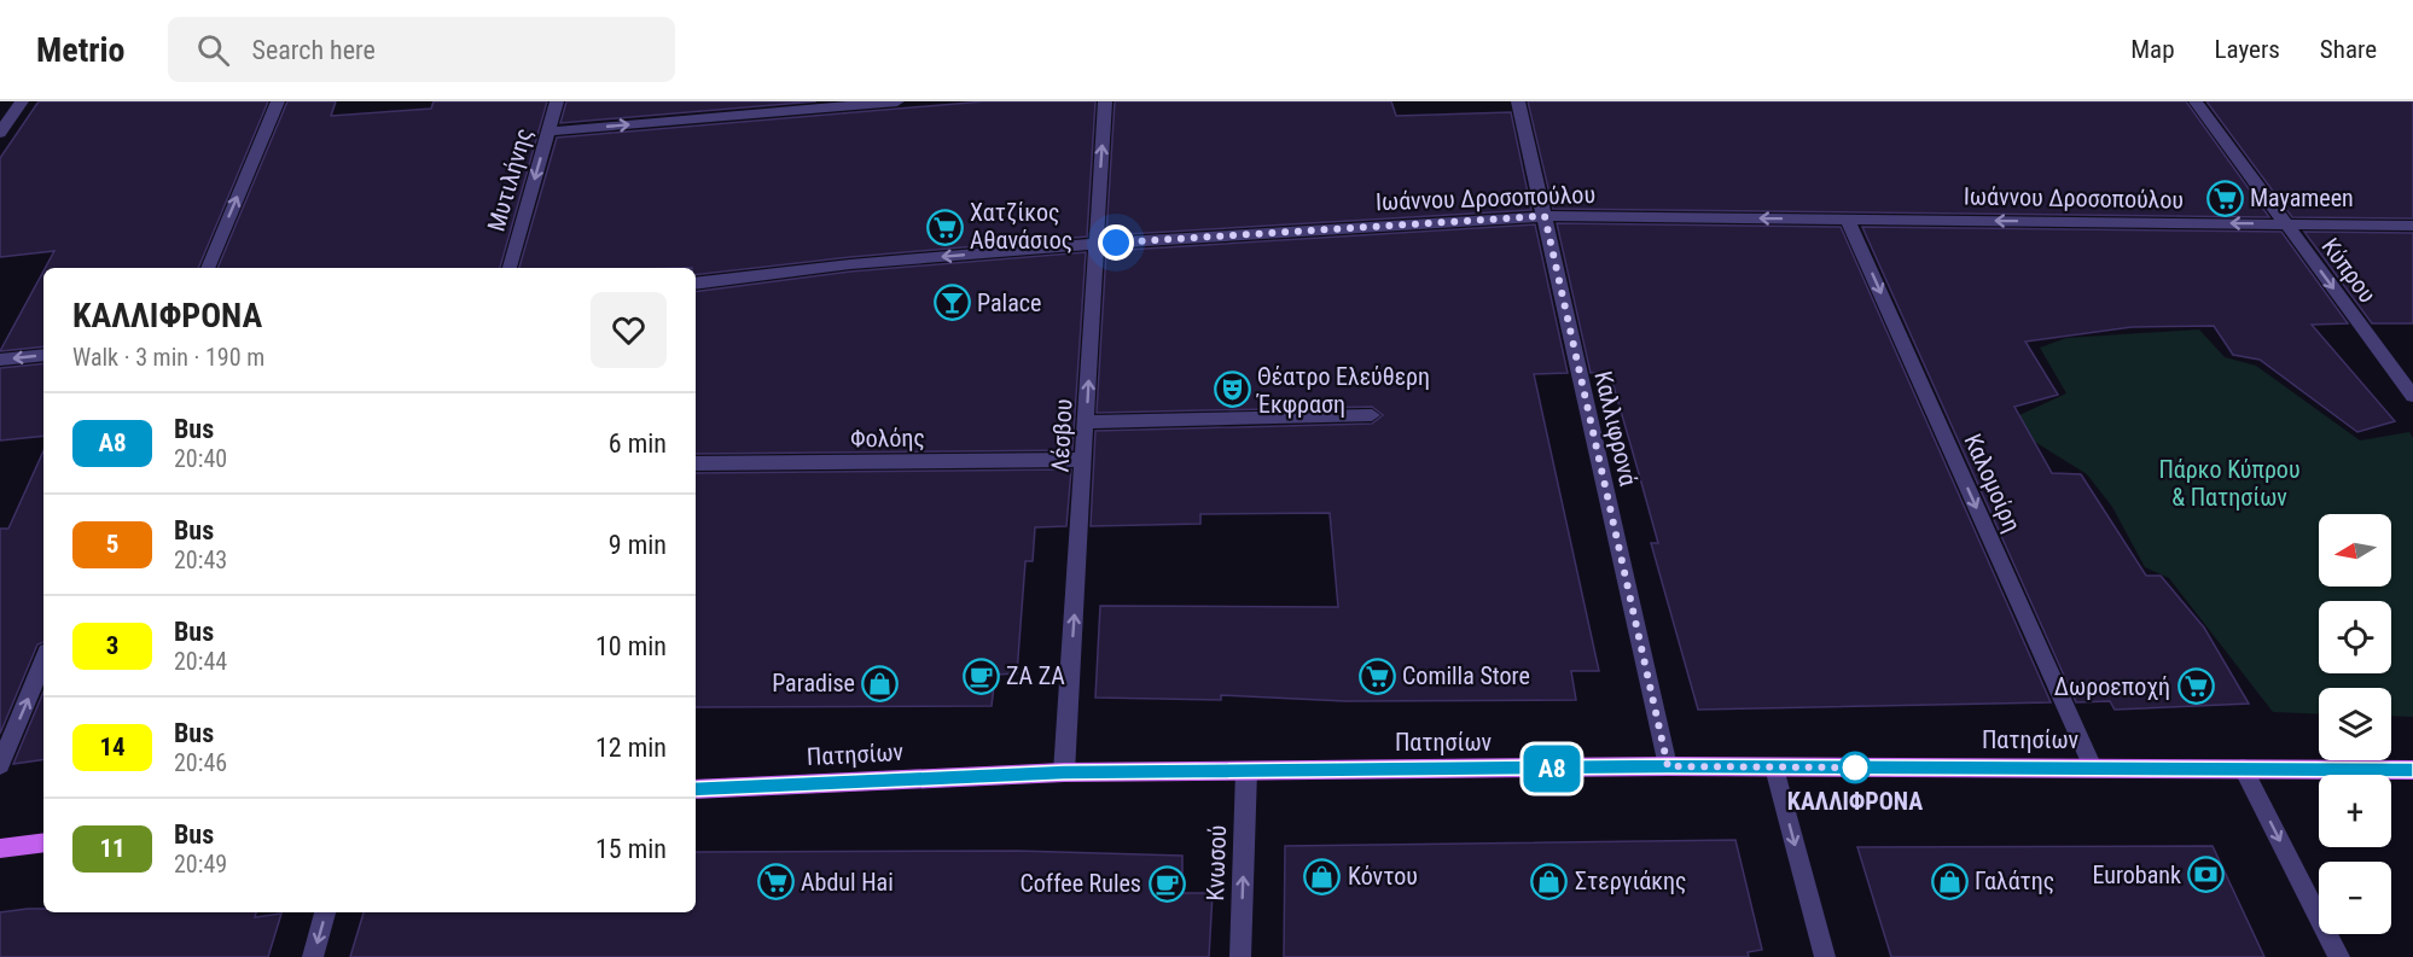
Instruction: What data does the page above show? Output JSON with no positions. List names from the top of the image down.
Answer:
{
  "streets": {
    "main road": ["Πατησίων"],
    "street": [
      "Μυτιλήνης",
      "Ιωάννου Δροσοπούλου",
      "Κύπρου",
      "Καλλιφρονά",
      "Λέσβου",
      "Φολόης",
      "Καλομοίρη",
      "Κνωσού"
    ]
  },
  "crossings": [
    ["Ιωάννου Δροσοπούλου", "Κύπρου"],
    ["Ιωάννου Δροσοπούλου", "Καλλιφρονά"],
    ["Ιωάννου Δροσοπούλου", "Λέσβου"],
    ["Ιωάννου Δροσοπούλου", "Καλομοίρη"],
    ["Καλλιφρονά", "Πατησίων"],
    ["Λέσβου", "Φολόης"],
    ["Λέσβου", "Πατησίων"],
    ["Καλομοίρη", "Πατησίων"],
    ["Πατησίων", "Κνωσού"]
  ],
  "one_way": [
    "Μυτιλήνης",
    "Ιωάννου Δροσοπούλου",
    "Κύπρου",
    "Λέσβου",
    "Καλομοίρη",
    "Κνωσού"
  ],
  "parks": ["Πάρκο Κύπρου & Πατησίων"],
  "places": {
    "supermarket": [
      "Mayameen",
      "Χατζίκος Αθανάσιος",
      "Comilla Store",
      "Δωροεποχή",
      "Abdul Hai"
    ],
    "bar": ["Palace"],
    "theatre": ["Θέατρο Ελεύθερη Έκφραση"],
    "cafe": ["ZA ZA", "Coffee Rules"],
    "shop": [
      "Paradise",
      "Κόντου",
      "Στεργιάκης",
      "Γαλάτης"
    ],
    "other": ["ΚΑΛΛΙΦΡΟΝΑ"],
    "bank": ["Eurobank"]
  },
  "lines": ["bus line A8"],
  "north": "left",
  "page": {
    "header": "Metrio",
    "search": "Search here",
    "nav": ["Map", "Layers", "Share"],
    "on_map": "A8",
    "heading": ["ΚΑΛΛΙΦΡΟΝΑ", "Walk · 3 min · 190 m"],
    "list": [
      {
        "mark": "A8",
        "name": "Bus",
        "note": "20:40",
        "value": "6 min"
      },
      {
        "mark": "5",
        "name": "Bus",
        "note": "20:43",
        "value": "9 min"
      },
      {
        "mark": "3",
        "name": "Bus",
        "note": "20:44",
        "value": "10 min"
      },
      {
        "mark": "14",
        "name": "Bus",
        "note": "20:46",
        "value": "12 min"
      },
      {
        "mark": "11",
        "name": "Bus",
        "note": "20:49",
        "value": "15 min"
      }
    ],
    "map_buttons": ["+", "−"]
  }
}
